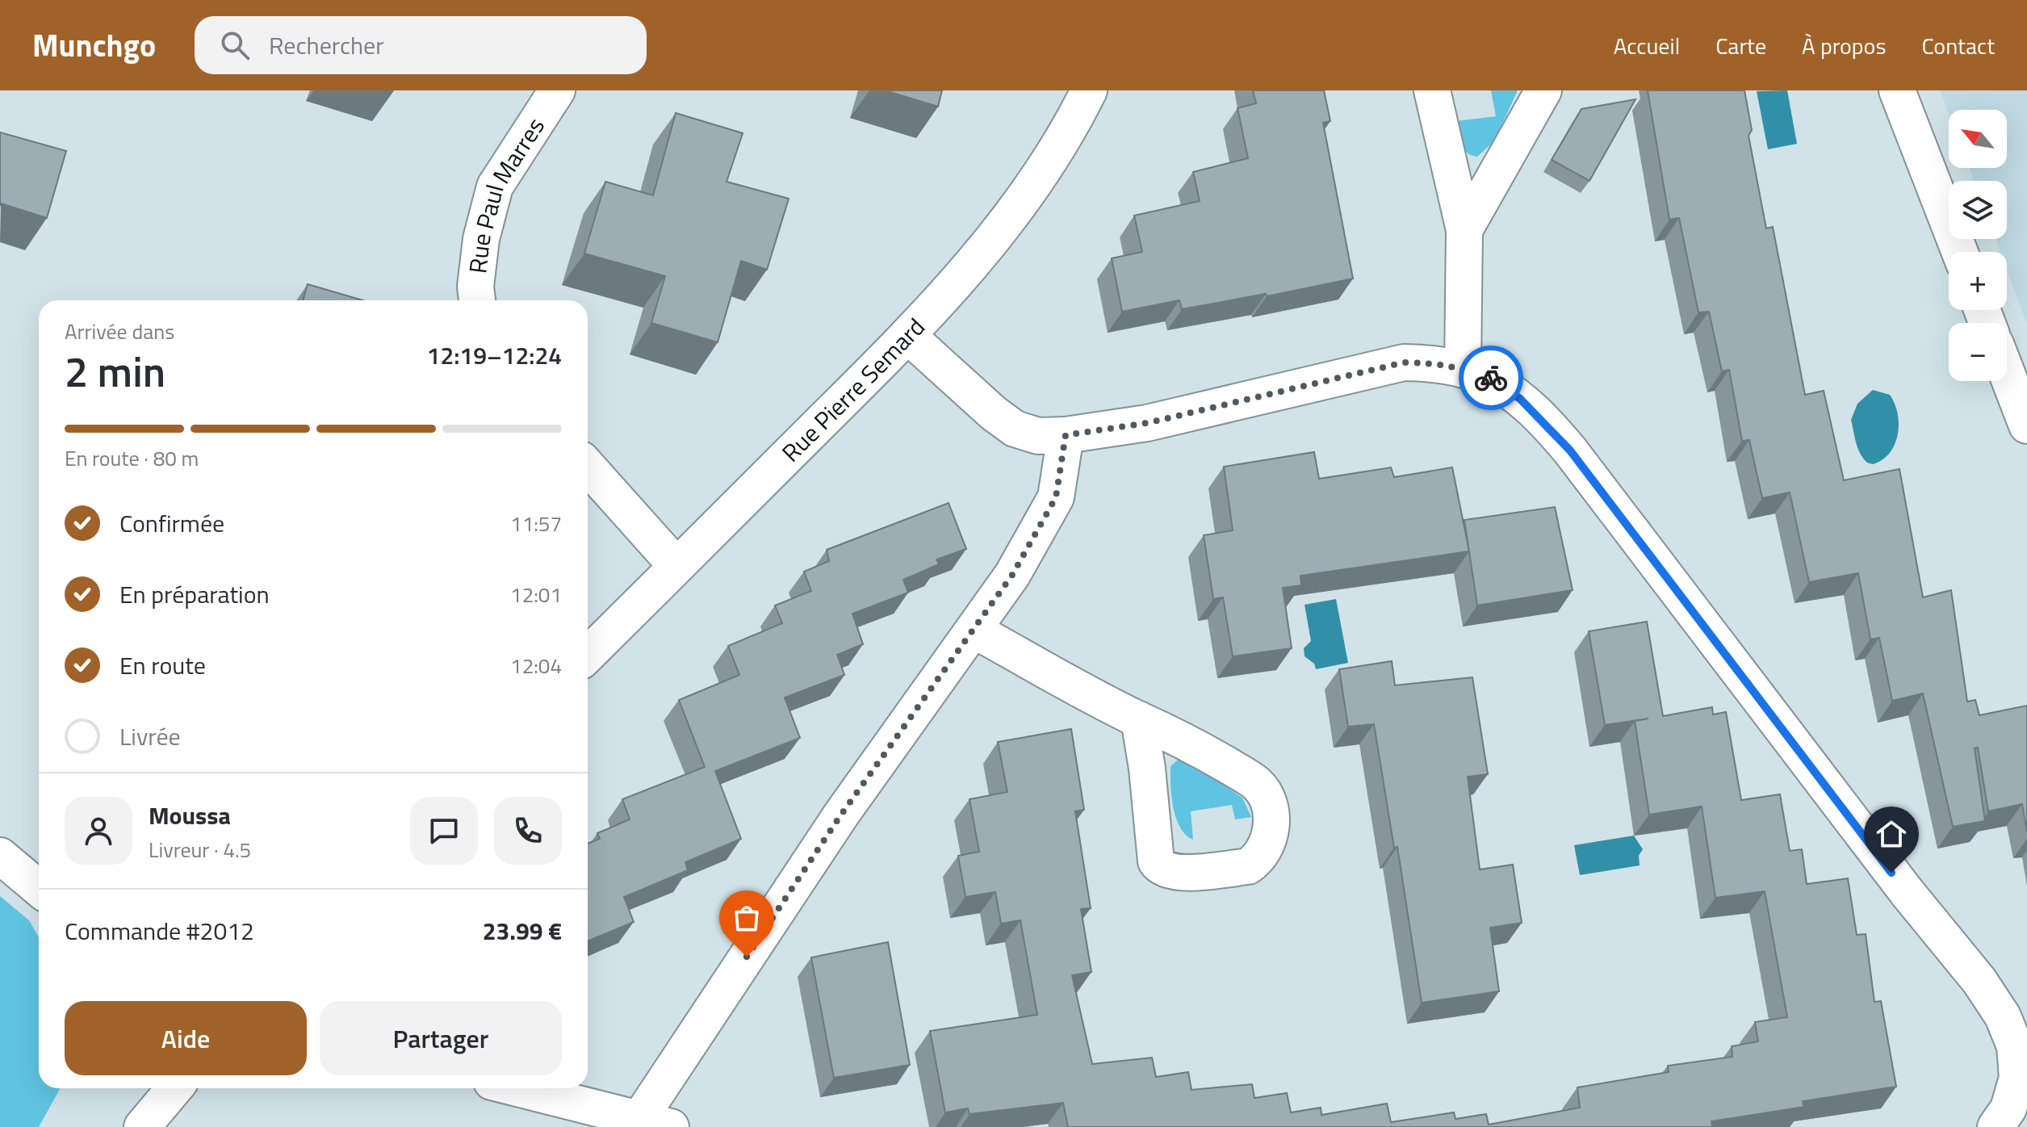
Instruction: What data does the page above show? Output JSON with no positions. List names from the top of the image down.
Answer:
{
  "streets": {
    "street": ["Rue Paul Marres", "Rue Pierre Semard"]
  },
  "north": "top left",
  "page": {
    "header": "Munchgo",
    "search": "Rechercher",
    "nav": [
      "Accueil",
      "Carte",
      "À propos",
      "Contact"
    ],
    "map_buttons": ["+", "−"],
    "heading": ["2 min", "Arrivée dans", "12:19–12:24"],
    "panel": [
      "Moussa",
      "Livreur · 4.5",
      "Commande #2012",
      "23.99 €"
    ],
    "bar": "En route · 80 m",
    "list": [
      ["Confirmée", "11:57"],
      ["En préparation", "12:01"],
      ["En route", "12:04"],
      "Livrée"
    ],
    "buttons": ["Aide", "Partager"]
  }
}
